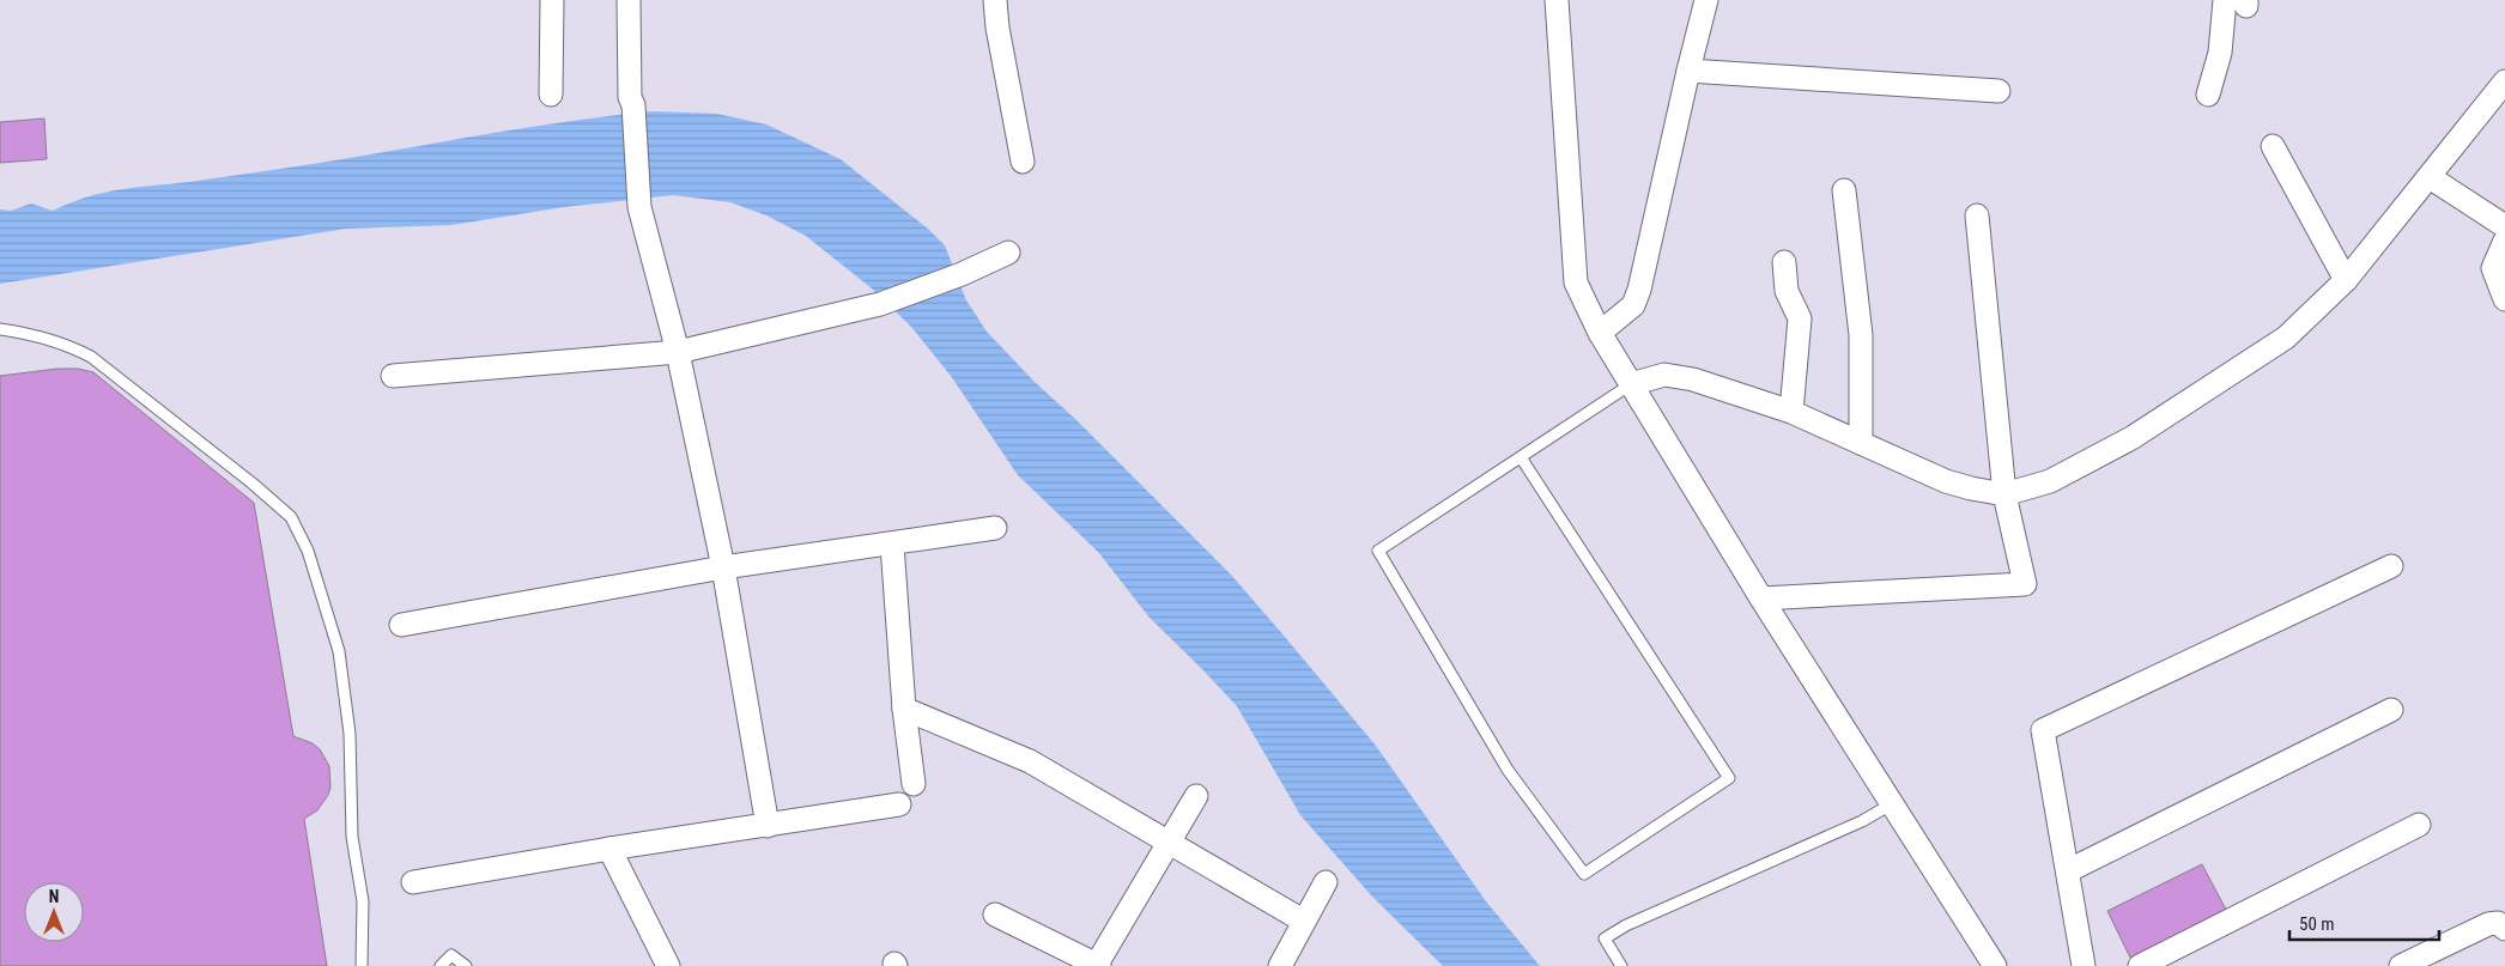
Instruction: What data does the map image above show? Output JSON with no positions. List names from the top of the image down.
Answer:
{
  "scale_bar": "50 m",
  "north": "top"
}
